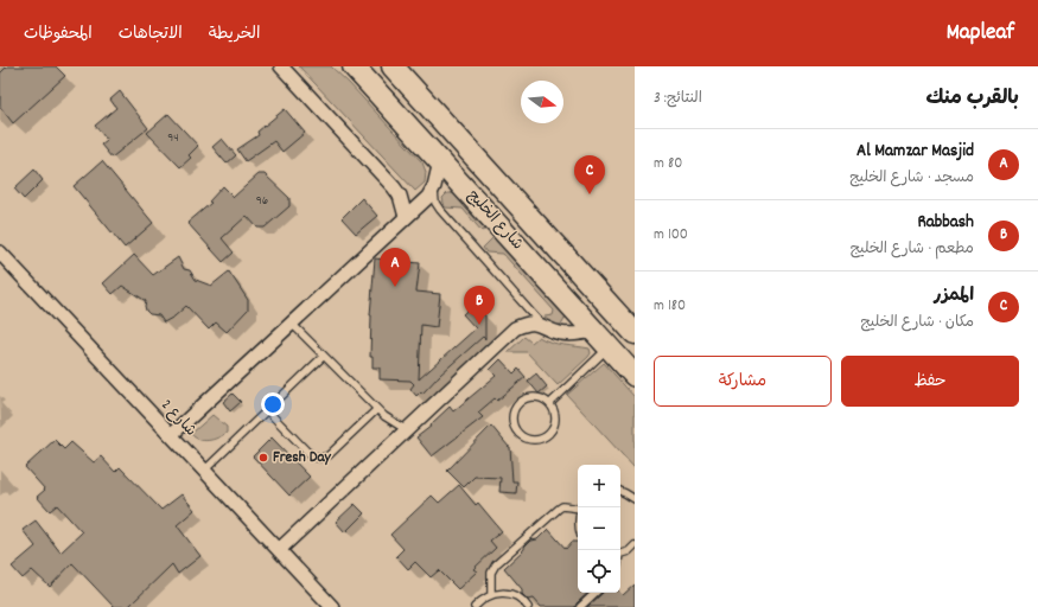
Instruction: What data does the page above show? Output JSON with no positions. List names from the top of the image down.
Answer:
{
  "streets": {
    "main road": ["شارع الخليج"],
    "street": ["شارع 2"]
  },
  "places": ["Fresh Day"],
  "house_numbers": ["94", "96"],
  "north": "right",
  "page": {
    "header": "Mapleaf",
    "nav": ["الخريطة", "الاتجاهات", "المحفوظات"],
    "heading": ["بالقرب منك", "النتائج: 3"],
    "list": [
      {
        "mark": "A",
        "name": "Al Mamzar Masjid",
        "note": "مسجد · شارع الخليج",
        "value": "80 m"
      },
      {
        "mark": "B",
        "name": "Rabbash",
        "note": "مطعم · شارع الخليج",
        "value": "100 m"
      },
      {
        "mark": "C",
        "name": "الممزر",
        "note": "مكان · شارع الخليج",
        "value": "180 m"
      }
    ],
    "pins": ["C", "A", "B"],
    "buttons": ["حفظ", "مشاركة"],
    "map_buttons": ["+", "−"]
  }
}
